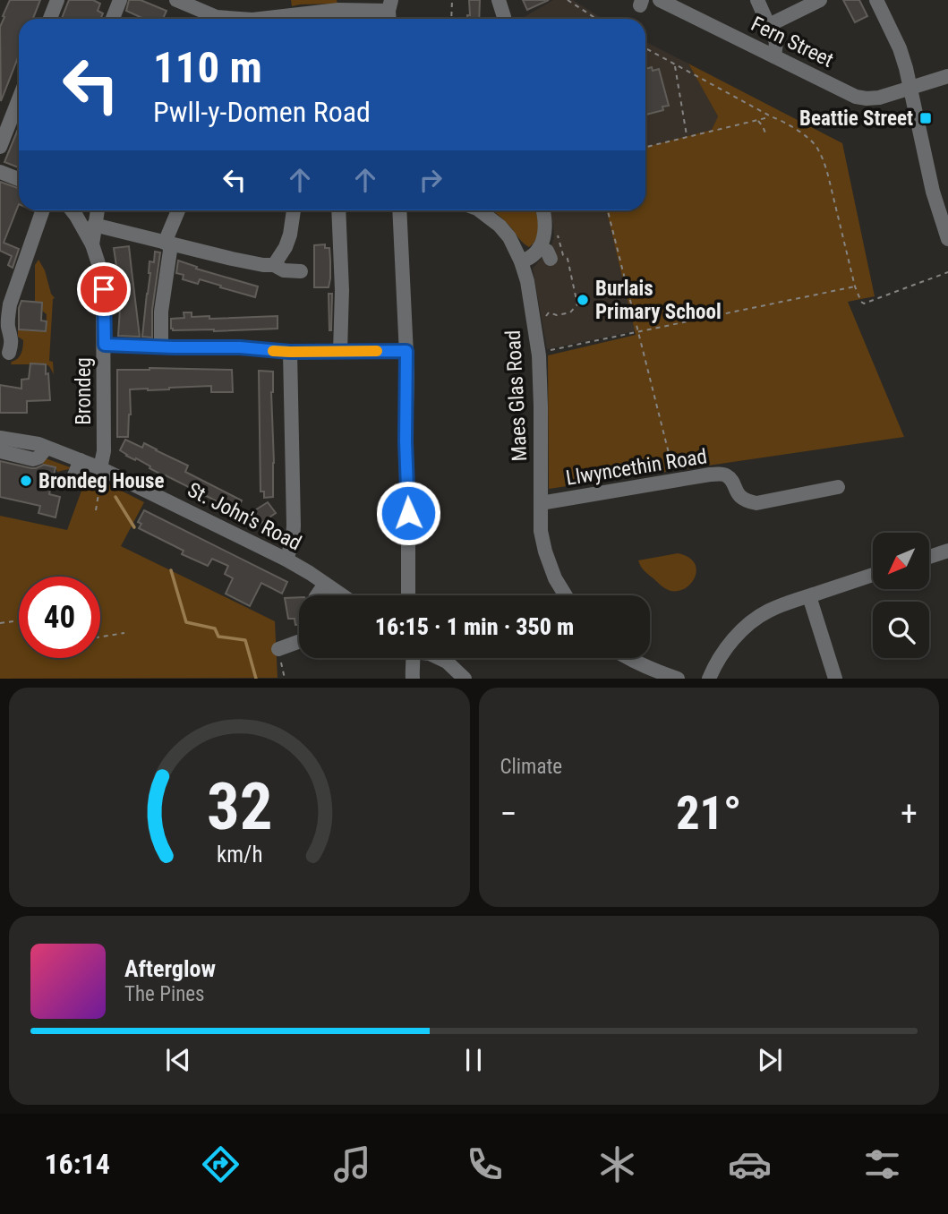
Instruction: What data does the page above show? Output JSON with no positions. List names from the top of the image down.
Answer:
{
  "streets": {
    "street": [
      "Fern Street",
      "Brondeg",
      "Maes Glas Road",
      "Llwyncethin Road",
      "St. John's Road"
    ]
  },
  "crossings": [
    ["Brondeg", "St. John's Road"],
    ["Maes Glas Road", "Llwyncethin Road"]
  ],
  "places": {
    "transit": ["Beattie Street"],
    "other": ["Burlais Primary School", "Brondeg House"]
  },
  "north": "bottom left",
  "page": {
    "turn": ["110 m", "Pwll-y-Domen Road"],
    "limit": "40",
    "trip": "16:15 · 1 min · 350 m",
    "tile": "Climate",
    "heat": ["−", "21°", "+"],
    "song": ["Afterglow", "The Pines"],
    "tabs": "16:14",
    "gauge": ["32", "km/h"]
  }
}
